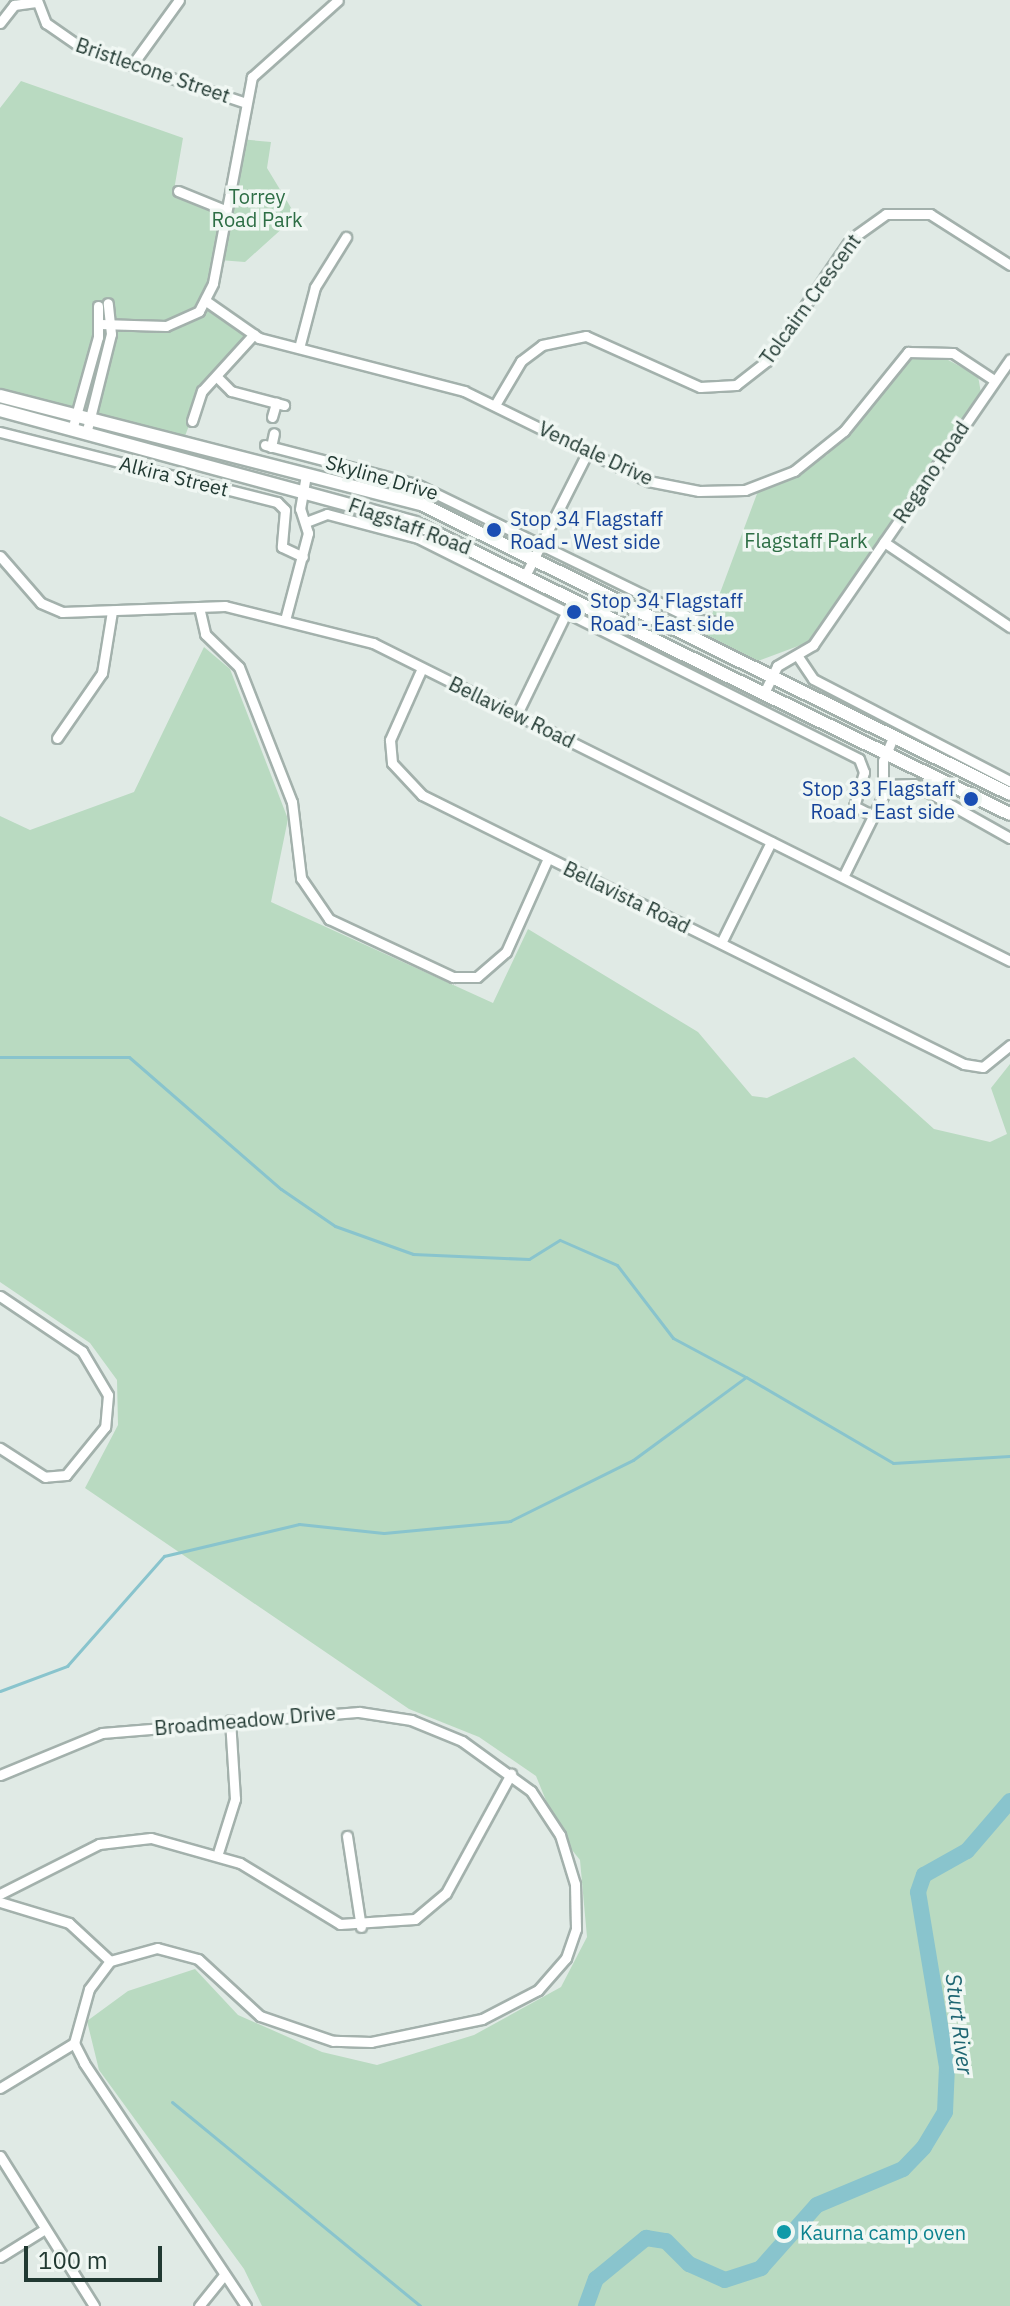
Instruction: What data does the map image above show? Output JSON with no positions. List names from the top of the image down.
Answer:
{
  "streets": {
    "main road": ["Flagstaff Road"],
    "street": [
      "Bristlecone Street",
      "Tolcairn Crescent",
      "Vendale Drive",
      "Regano Road",
      "Alkira Street",
      "Skyline Drive",
      "Bellaview Road",
      "Bellavista Road",
      "Broadmeadow Drive"
    ]
  },
  "crossings": [
    ["Tolcairn Crescent", "Vendale Drive"],
    ["Vendale Drive", "Regano Road"],
    ["Regano Road", "Flagstaff Road"],
    ["Bellaview Road", "Bellavista Road"]
  ],
  "water": ["Sturt River"],
  "parks": ["Torrey Road Park", "Flagstaff Park"],
  "places": [
    "Stop 34 Flagstaff Road - West side",
    "Stop 34 Flagstaff Road - East side",
    "Stop 33 Flagstaff Road - East side",
    "Kaurna camp oven"
  ],
  "scale_bar": "100 m"
}
